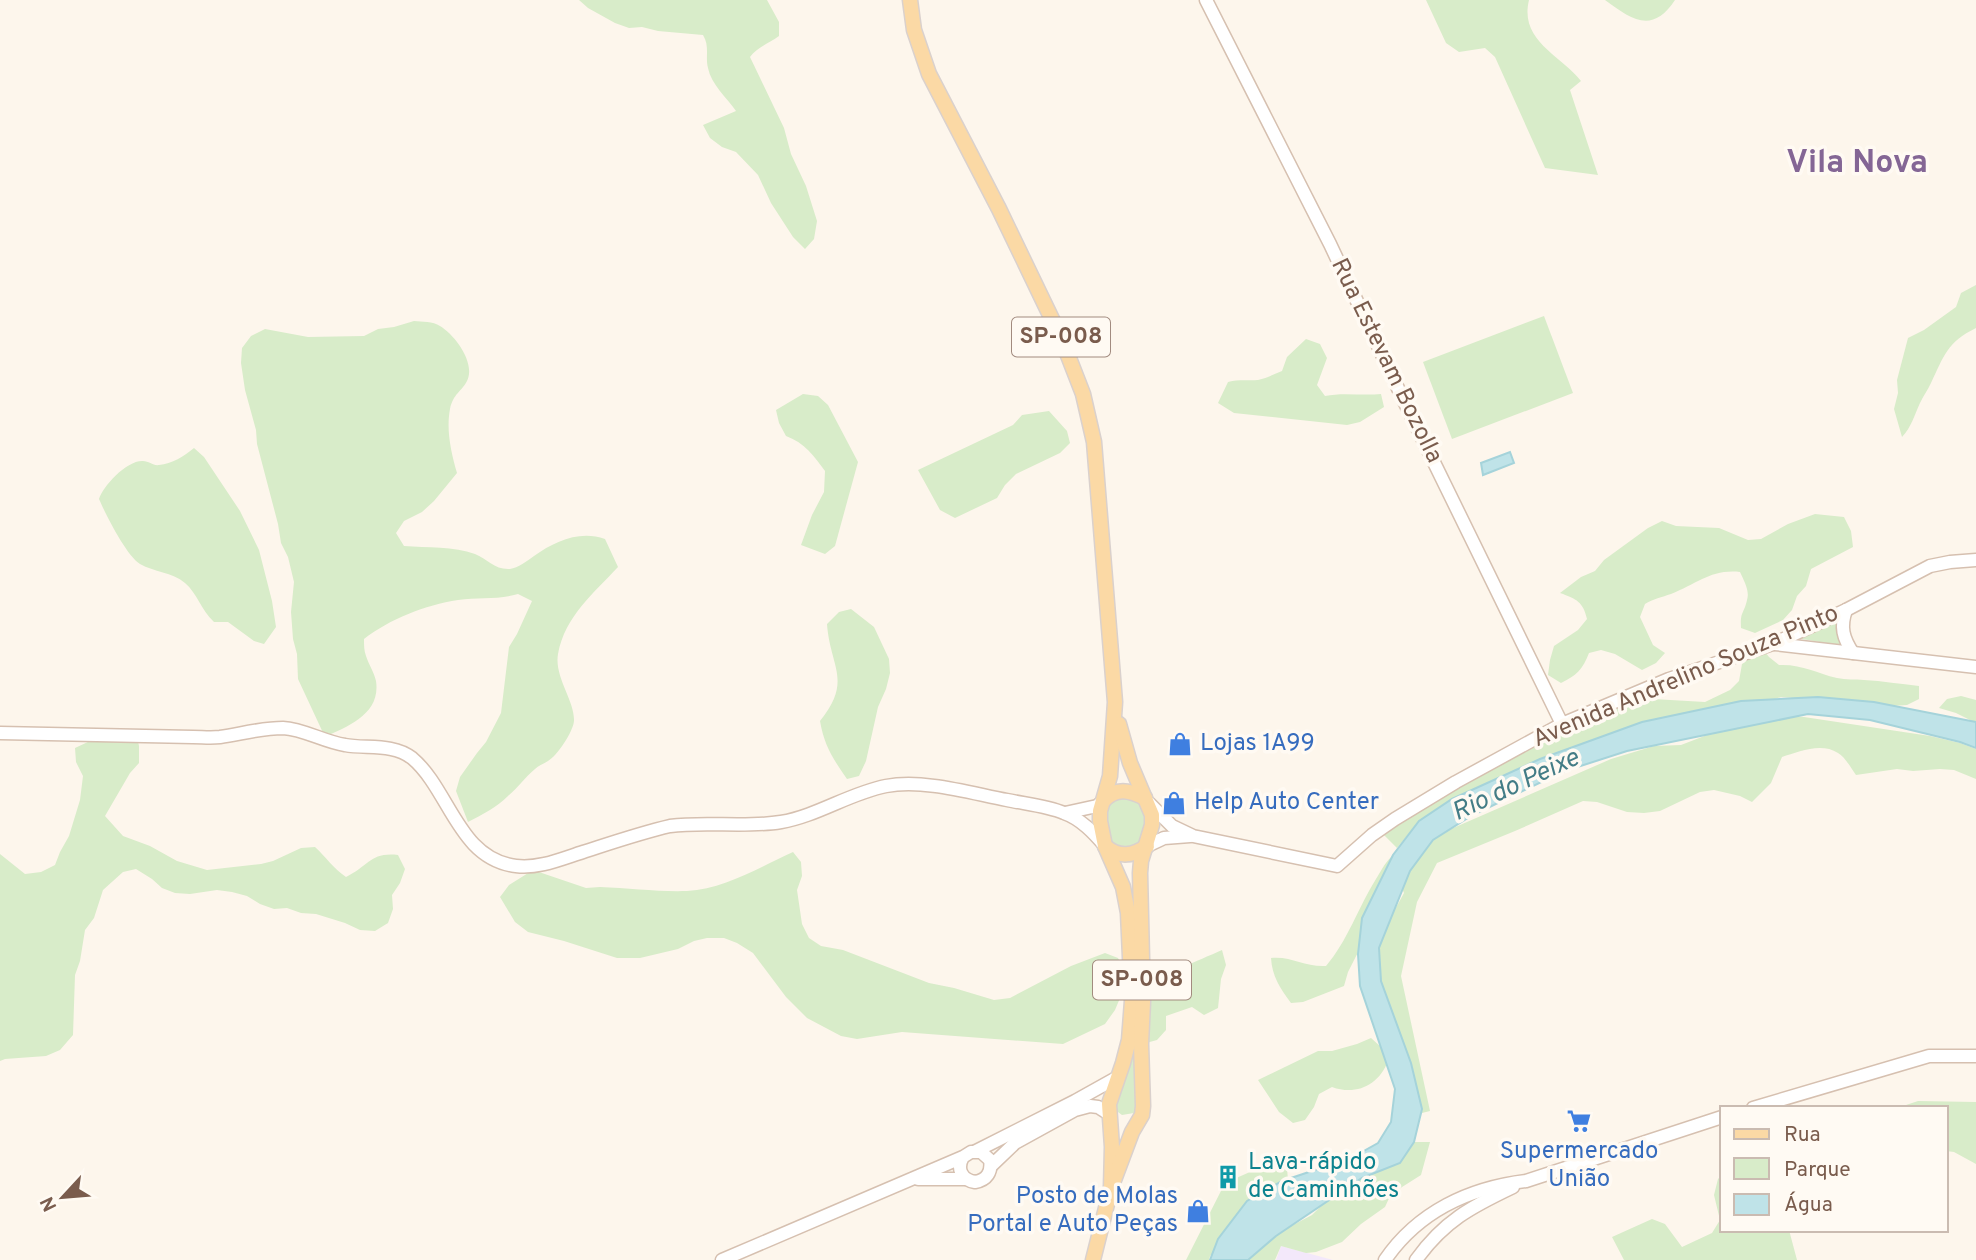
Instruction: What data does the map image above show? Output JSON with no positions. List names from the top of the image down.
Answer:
{
  "streets": {
    "main road": ["SP-008"],
    "street": ["Rua Estevam Bozolla", "Avenida Andrelino Souza Pinto"]
  },
  "crossings": [
    ["Rua Estevam Bozolla", "Avenida Andrelino Souza Pinto"]
  ],
  "districts": ["Vila Nova"],
  "water": ["Rio do Peixe"],
  "places": {
    "shop": ["Lojas 1A99", "Help Auto Center", "Posto de Molas Portal e Auto Peças"],
    "supermarket": ["Supermercado União"],
    "building": ["Lava-rápido de Caminhões"]
  },
  "legend": ["Rua", "Parque", "Água"],
  "north": "bottom left"
}
